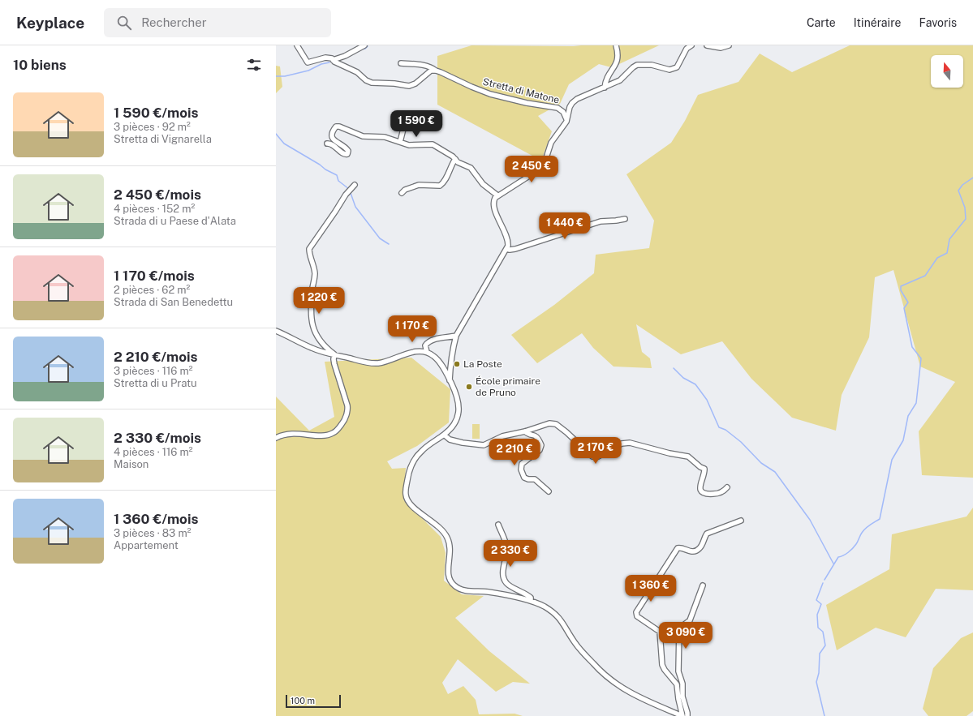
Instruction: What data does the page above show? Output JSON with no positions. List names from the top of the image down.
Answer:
{
  "streets": {
    "street": ["Stretta di Matone"]
  },
  "places": ["La Poste", "École primaire de Pruno"],
  "scale_bar": "100 m",
  "north": "top",
  "page": {
    "header": "Keyplace",
    "search": "Rechercher",
    "nav": ["Carte", "Itinéraire", "Favoris"],
    "heading": "10 biens",
    "list": [
      {
        "name": "1 590 €/mois",
        "note": "3 pièces · 92 m² · Stretta di Vignarella"
      },
      {
        "name": "2 450 €/mois",
        "note": "4 pièces · 152 m² · Strada di u Paese d'Alata"
      },
      {
        "name": "1 170 €/mois",
        "note": "2 pièces · 62 m² · Strada di San Benedettu"
      },
      {
        "name": "2 210 €/mois",
        "note": "3 pièces · 116 m² · Stretta di u Pratu"
      },
      {
        "name": "2 330 €/mois",
        "note": "4 pièces · 116 m² · Maison"
      },
      {
        "name": "1 360 €/mois",
        "note": "3 pièces · 83 m² · Appartement"
      }
    ],
    "price": [
      "1 590 €",
      "2 450 €",
      "1 440 €",
      "1 220 €",
      "1 170 €",
      "2 170 €",
      "2 210 €",
      "2 330 €",
      "1 360 €",
      "3 090 €"
    ],
    "scale": "100 m"
  }
}
